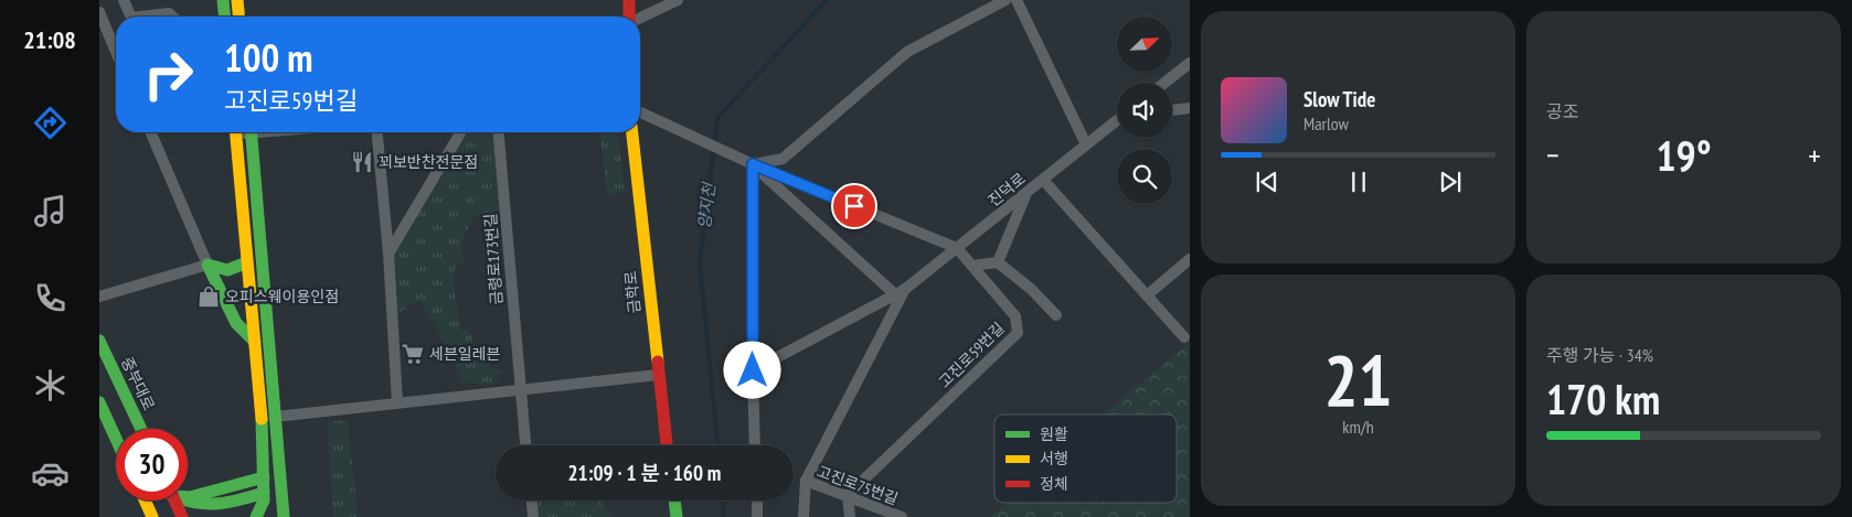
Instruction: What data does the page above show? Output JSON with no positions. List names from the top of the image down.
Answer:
{
  "streets": {
    "main road": ["금학로", "중부대로"],
    "street": [
      "진덕로",
      "금령로173번길",
      "고진로59번길",
      "고진로75번길"
    ]
  },
  "crossings": [
    ["진덕로", "고진로59번길"],
    ["진덕로", "고진로75번길"],
    ["고진로59번길", "고진로75번길"]
  ],
  "water": ["양지천"],
  "places": {
    "restaurant": ["꾀보반찬전문점"],
    "shop": ["오피스웨이용인점"],
    "supermarket": ["세븐일레븐"]
  },
  "legend": ["원활", "서행", "정체"],
  "north": "top right",
  "page": {
    "tabs": "21:08",
    "tile": [
      "공조",
      ["21", "km/h"],
      ["주행 가능 · 34%", "170 km"]
    ],
    "turn": ["100 m", "고진로59번길"],
    "song": ["Slow Tide", "Marlow"],
    "heat": ["−", "19°", "+"],
    "limit": "30",
    "trip": "21:09 · 1 분 · 160 m"
  }
}
